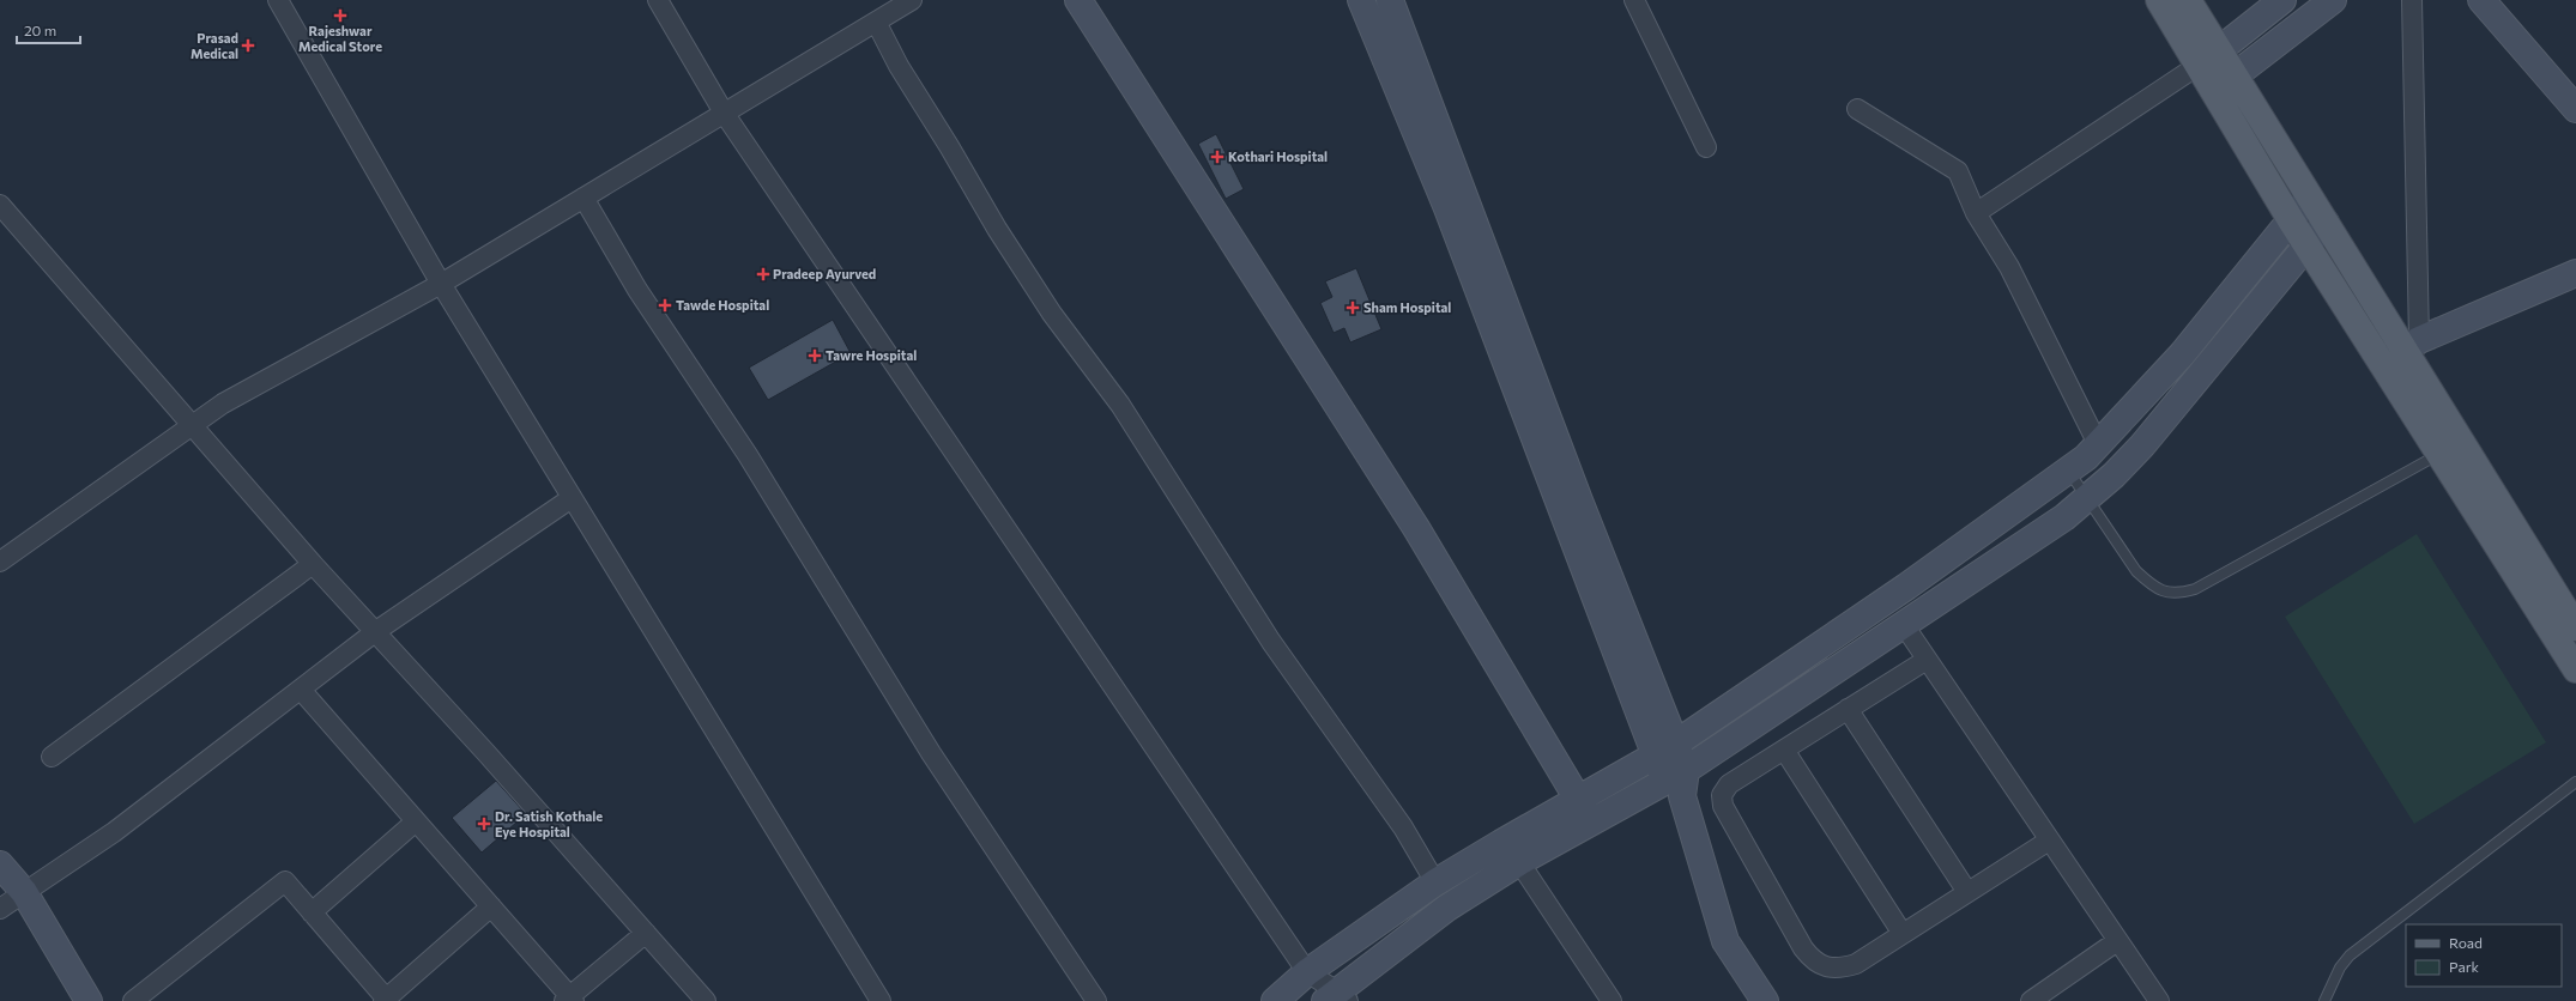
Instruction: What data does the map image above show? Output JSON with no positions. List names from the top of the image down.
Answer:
{
  "places": {
    "health": [
      "Rajeshwar Medical Store",
      "Prasad Medical",
      "Kothari Hospital",
      "Pradeep Ayurved",
      "Tawde Hospital",
      "Sham Hospital",
      "Tawre Hospital",
      "Dr. Satish Kothale Eye Hospital"
    ]
  },
  "legend": ["Road", "Park"],
  "scale_bar": "20 m"
}
